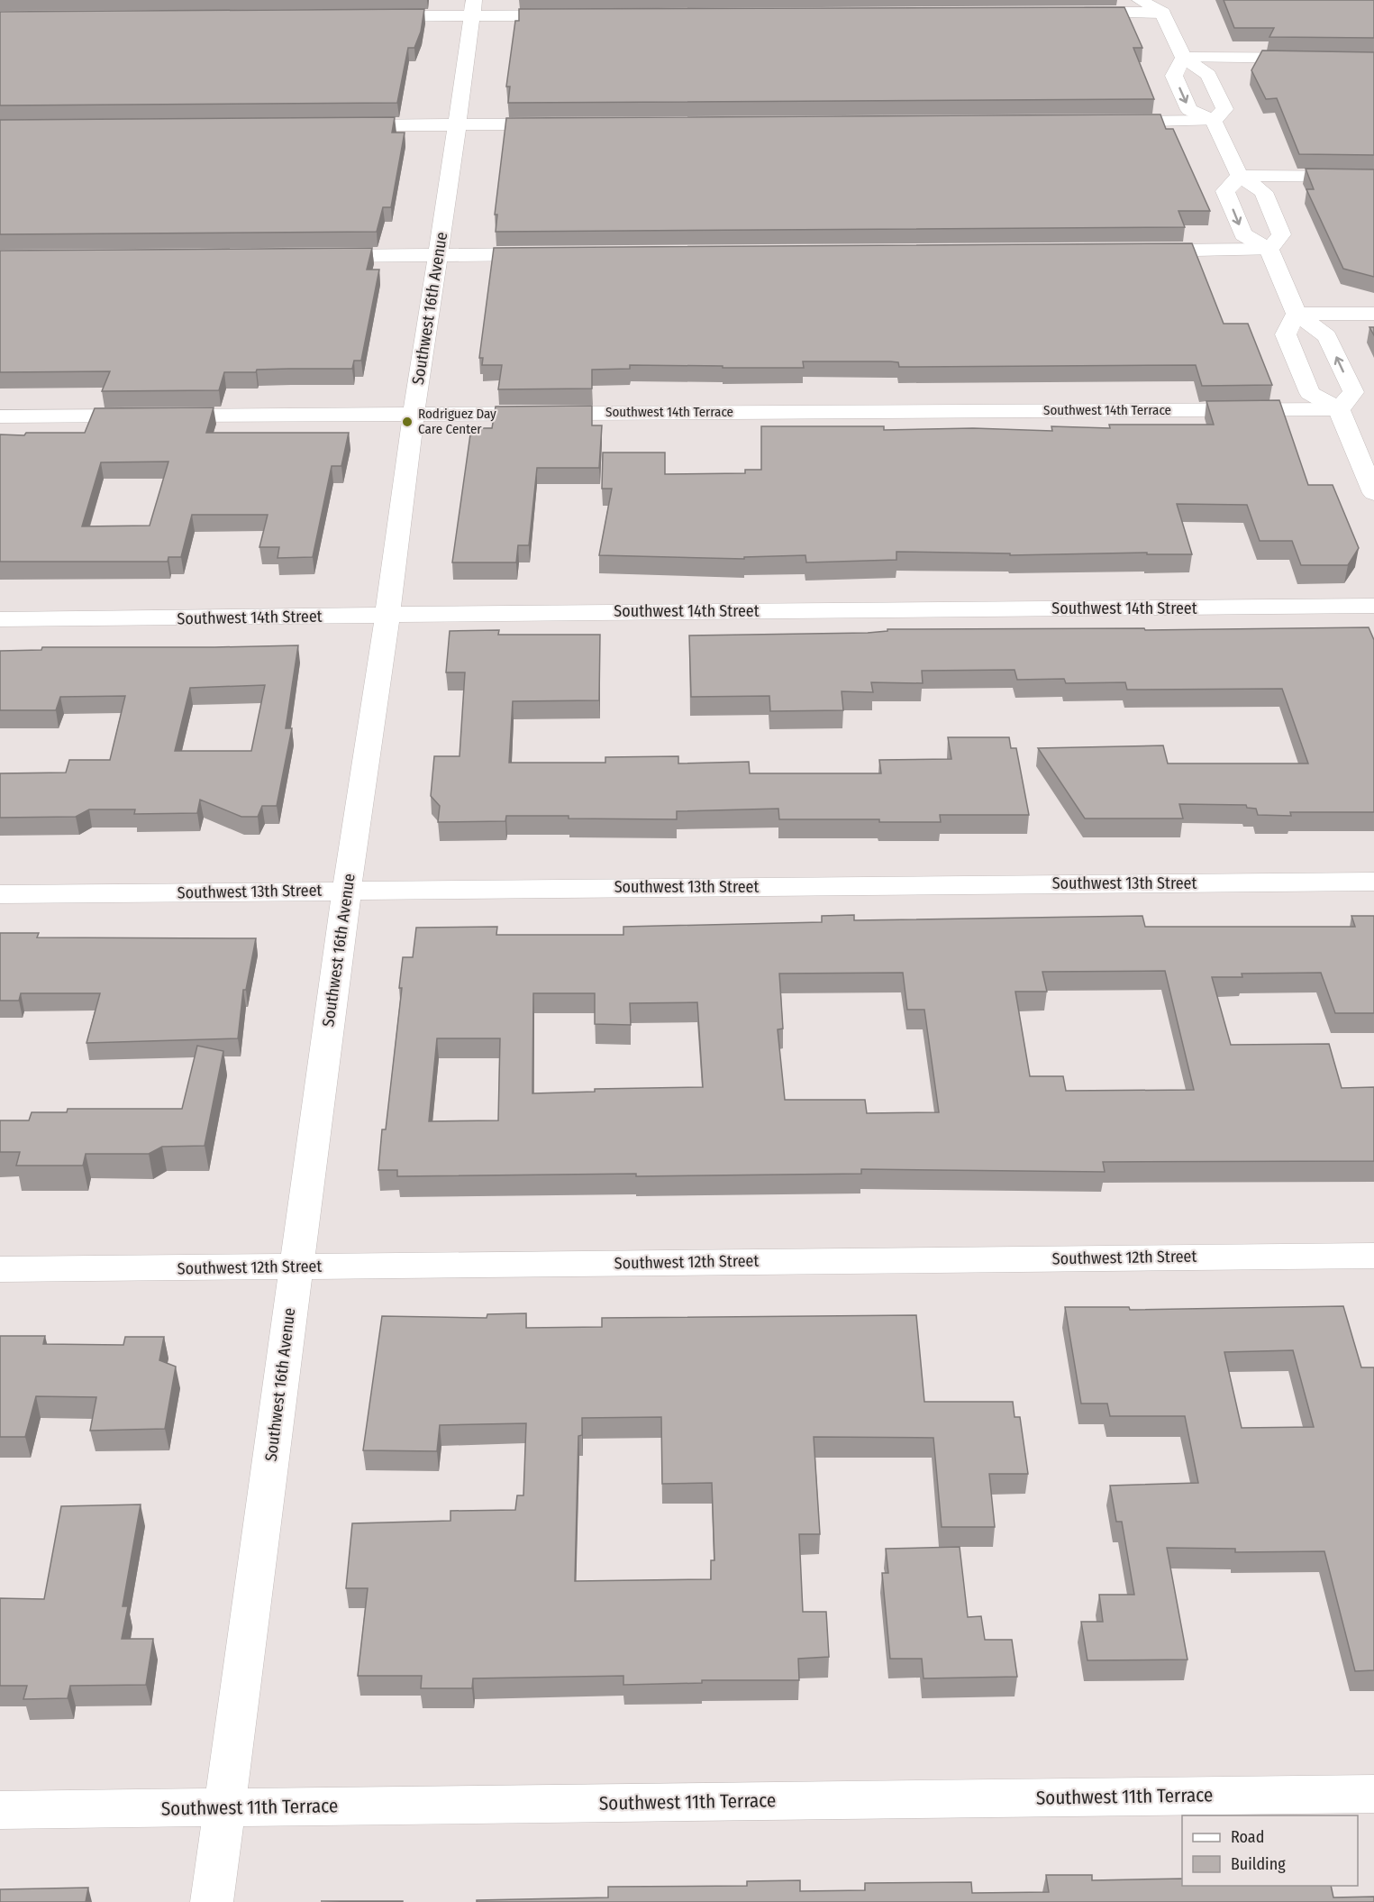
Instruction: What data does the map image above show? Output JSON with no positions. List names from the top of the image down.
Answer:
{
  "streets": {
    "street": [
      "Southwest 16th Avenue",
      "Southwest 14th Terrace",
      "Southwest 14th Street",
      "Southwest 13th Street",
      "Southwest 12th Street",
      "Southwest 11th Terrace"
    ]
  },
  "crossings": [
    ["Southwest 16th Avenue", "Southwest 14th Terrace"],
    ["Southwest 16th Avenue", "Southwest 14th Street"],
    ["Southwest 16th Avenue", "Southwest 13th Street"],
    ["Southwest 16th Avenue", "Southwest 12th Street"],
    ["Southwest 16th Avenue", "Southwest 11th Terrace"]
  ],
  "places": ["Rodriguez Day Care Center"],
  "legend": ["Road", "Building"]
}
